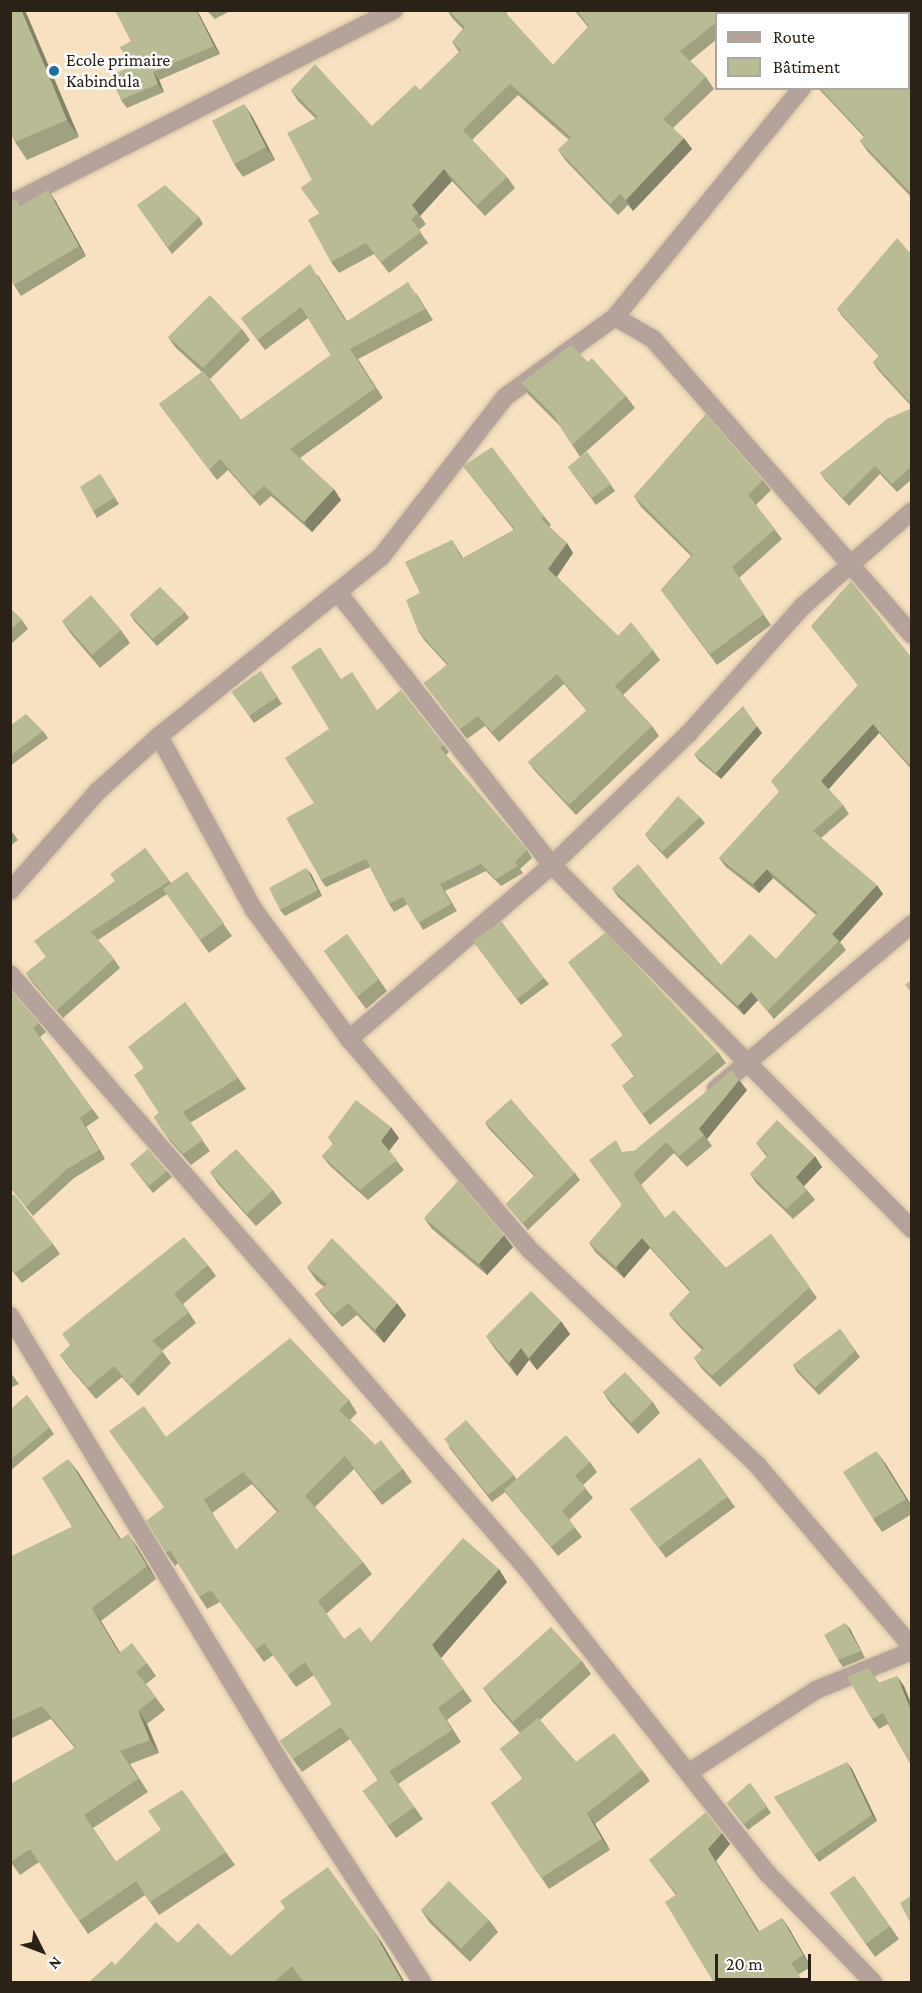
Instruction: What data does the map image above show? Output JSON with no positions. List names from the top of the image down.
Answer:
{
  "places": ["Ecole primaire Kabindula"],
  "legend": ["Route", "Bâtiment"],
  "scale_bar": "20 m",
  "north": "bottom right"
}
